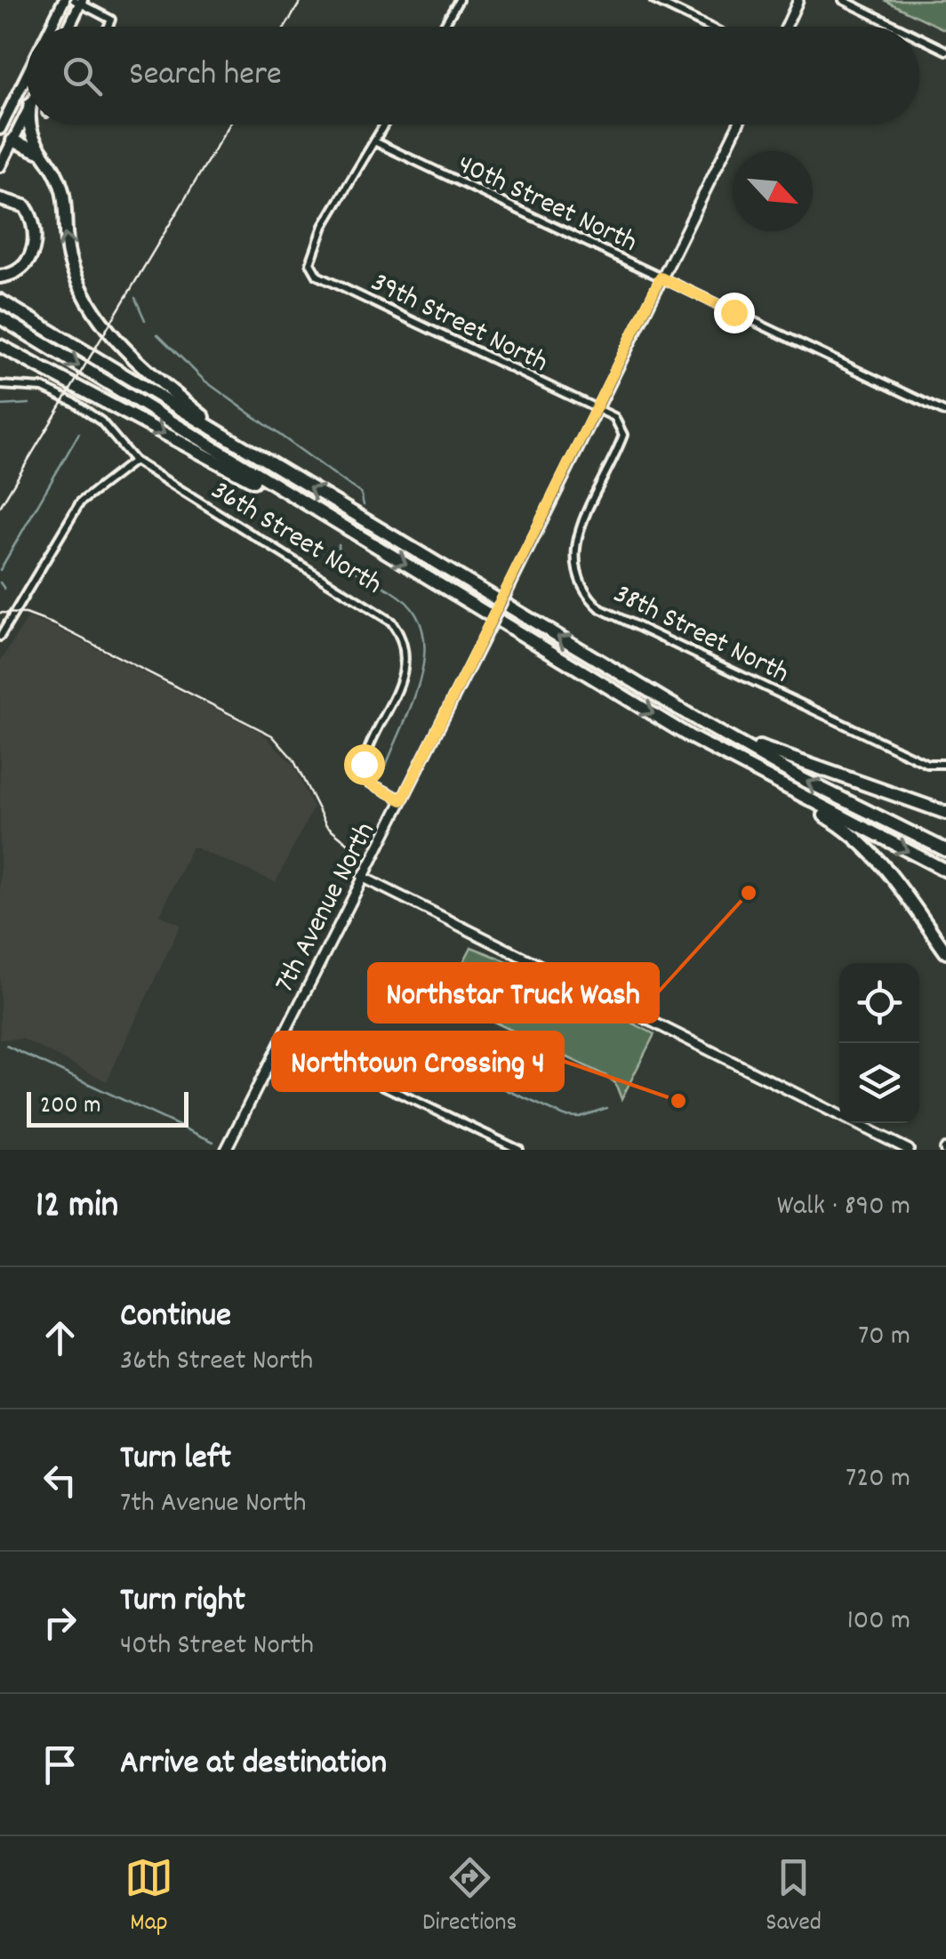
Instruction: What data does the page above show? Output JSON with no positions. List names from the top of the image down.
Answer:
{
  "streets": {
    "street": [
      "40th Street North",
      "39th Street North",
      "36th Street North",
      "38th Street North",
      "7th Avenue North"
    ]
  },
  "crossings": [
    ["40th Street North", "39th Street North"],
    ["40th Street North", "7th Avenue North"],
    ["39th Street North", "38th Street North"],
    ["39th Street North", "7th Avenue North"],
    ["36th Street North", "7th Avenue North"],
    ["38th Street North", "7th Avenue North"]
  ],
  "places": ["Northstar Truck Wash", "Northtown Crossing 4"],
  "scale_bar": "200 m",
  "north": "bottom right",
  "page": {
    "search": "Search here",
    "scale": "200 m",
    "heading": ["12 min", "Walk · 890 m"],
    "list": [
      ["Continue", "36th Street North", "70 m"],
      ["Turn left", "7th Avenue North", "720 m"],
      ["Turn right", "40th Street North", "100 m"],
      "Arrive at destination"
    ],
    "nav": ["Map", "Directions", "Saved"]
  }
}
